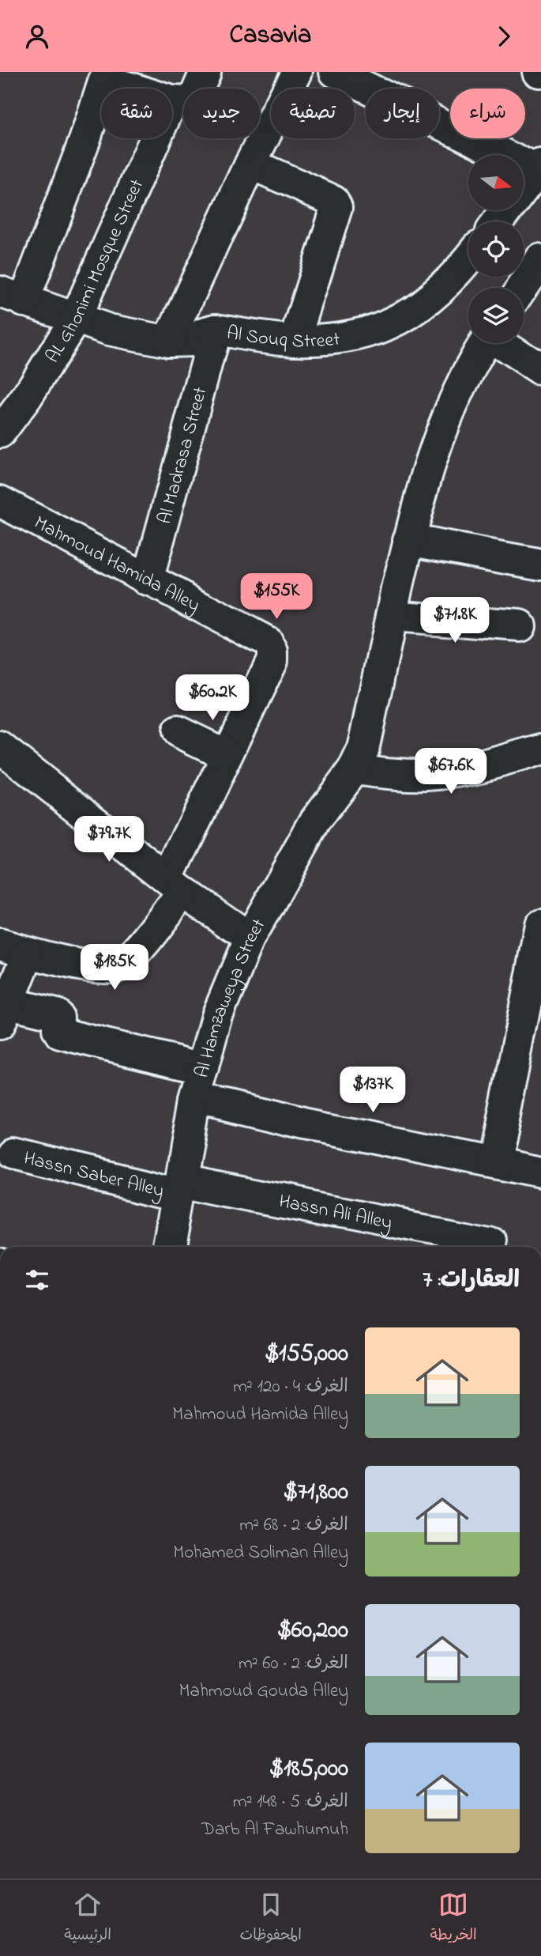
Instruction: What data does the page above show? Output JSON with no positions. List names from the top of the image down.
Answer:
{
  "streets": {
    "street": [
      "AL Ghonimi Mosque Street",
      "Al Souq Street",
      "Al Madrasa Street",
      "Mahmoud Hamida Alley",
      "Al Hamzaweya Street",
      "Hassn Saber Alley",
      "Hassn Ali Alley"
    ]
  },
  "crossings": [
    ["AL Ghonimi Mosque Street", "Al Souq Street"],
    ["Al Souq Street", "Al Madrasa Street"],
    ["Al Madrasa Street", "Mahmoud Hamida Alley"],
    ["Al Hamzaweya Street", "Hassn Saber Alley"],
    ["Al Hamzaweya Street", "Hassn Ali Alley"],
    ["Hassn Saber Alley", "Hassn Ali Alley"]
  ],
  "north": "right",
  "page": {
    "header": "Casavia",
    "chip": [
      "شراء",
      "إيجار",
      "تصفية",
      "جديد",
      "شقة"
    ],
    "price": [
      "$155K",
      "$71.8K",
      "$60.2K",
      "$67.6K",
      "$79.7K",
      "$185K",
      "$137K"
    ],
    "heading": "العقارات: 7",
    "list": [
      {
        "name": "$155,000",
        "note": "الغرف: 4 · 120 m² · Mahmoud Hamida Alley"
      },
      {
        "name": "$71,800",
        "note": "الغرف: 2 · 68 m² · Mohamed Soliman Alley"
      },
      {
        "name": "$60,200",
        "note": "الغرف: 2 · 60 m² · Mahmoud Gouda Alley"
      },
      {
        "name": "$185,000",
        "note": "الغرف: 5 · 148 m² · Darb Al Fawhumuh"
      }
    ],
    "tabs": ["الخريطة", "المحفوظات", "الرئيسية"]
  }
}
